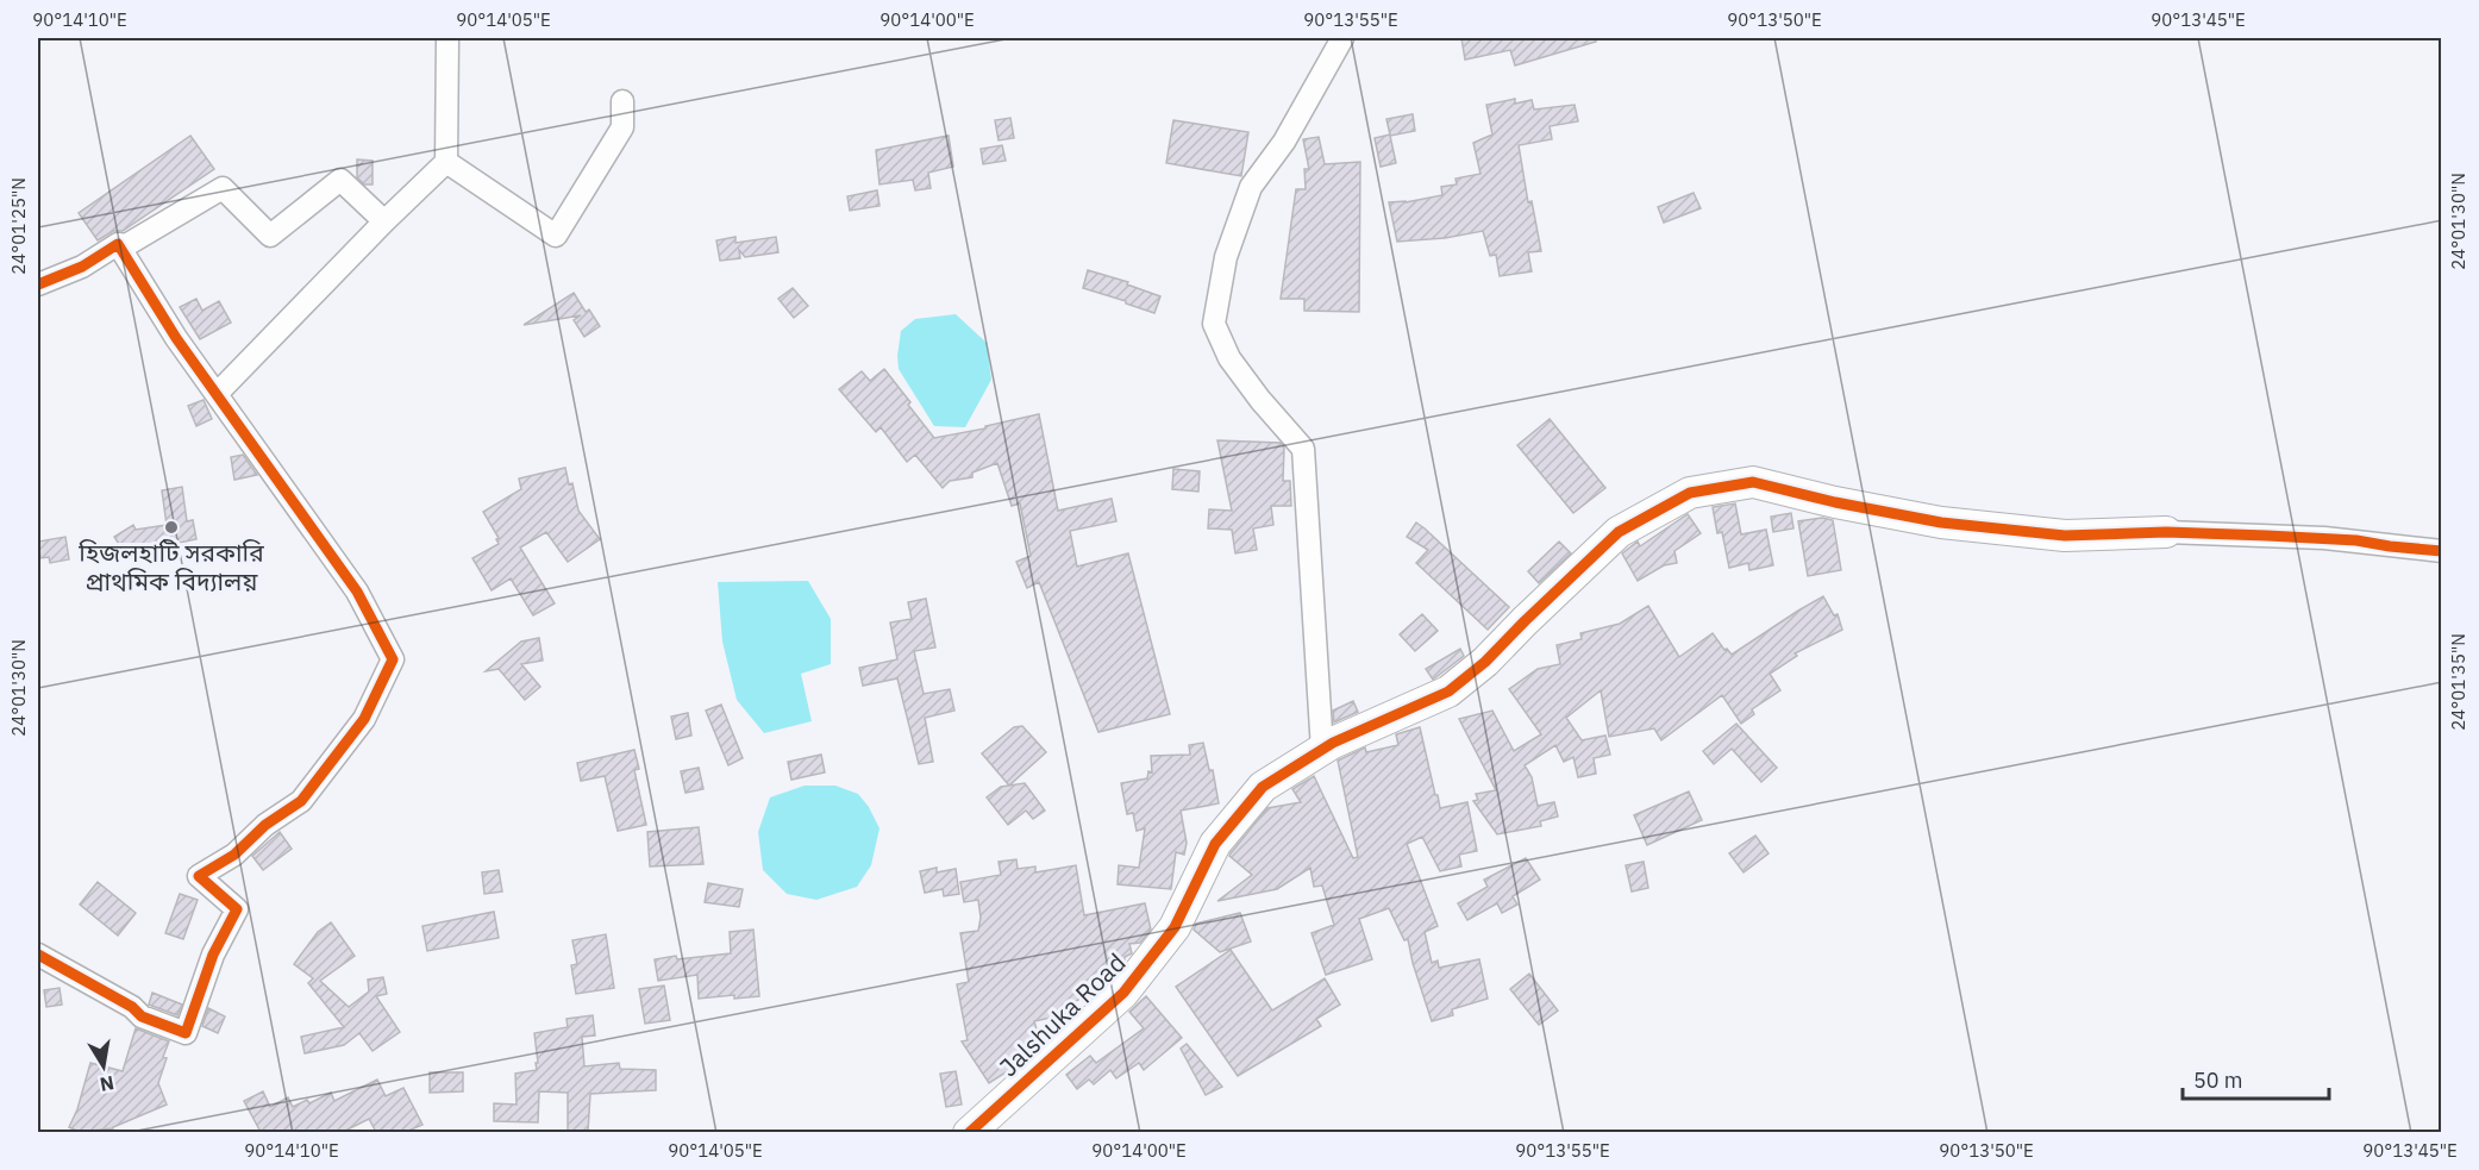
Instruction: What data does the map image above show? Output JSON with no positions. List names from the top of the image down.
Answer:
{
  "streets": {
    "street": ["Jalshuka Road"]
  },
  "places": ["হিজলহাটি সরকারি প্রাথমিক বিদ্যালয়"],
  "scale_bar": "50 m",
  "north": "bottom",
  "coordinates": [
    "90°14'10\"E",
    "90°14'05\"E",
    "90°14'00\"E",
    "90°13'55\"E",
    "90°13'50\"E",
    "90°13'45\"E",
    "24°01'30\"N",
    "24°01'25\"N",
    "24°01'35\"N"
  ]
}
